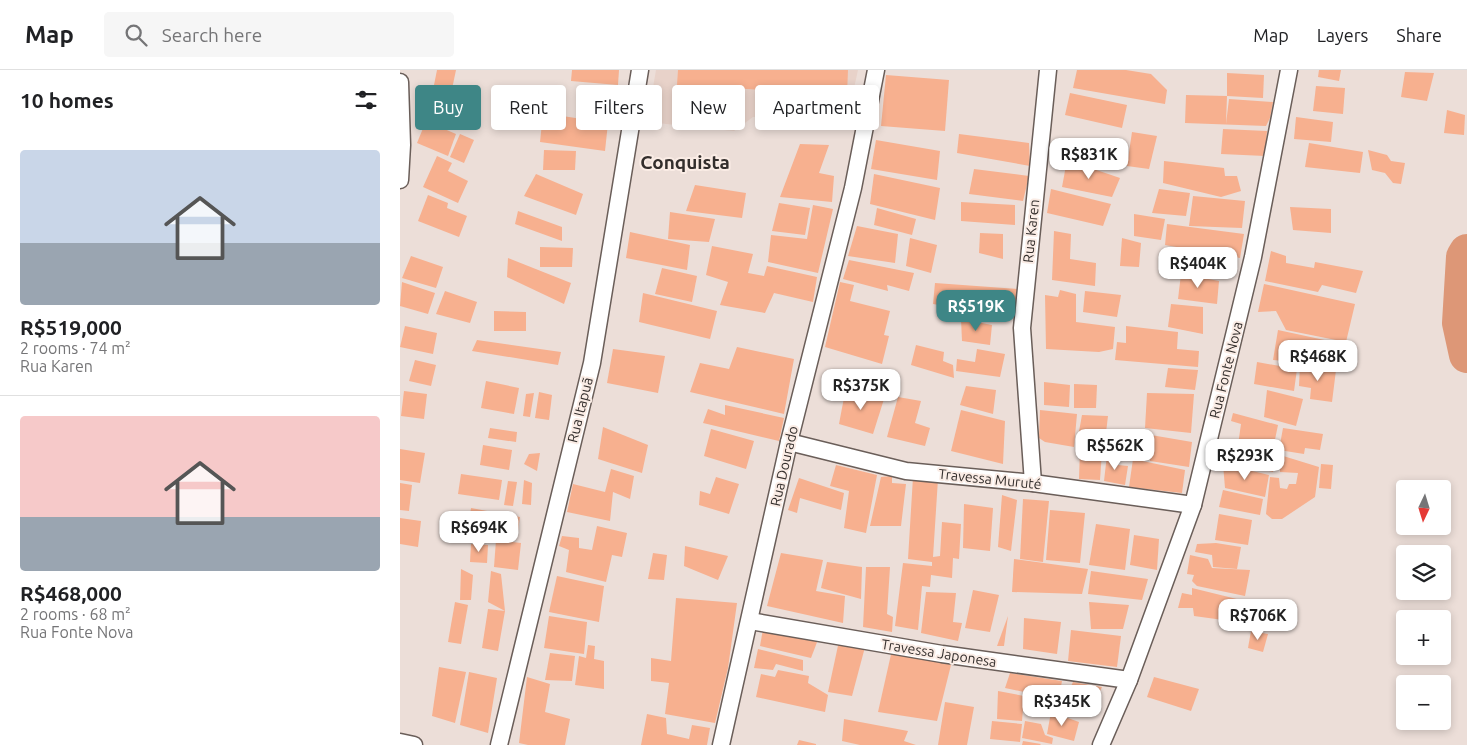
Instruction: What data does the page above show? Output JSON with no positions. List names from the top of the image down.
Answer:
{
  "streets": {
    "street": [
      "Rua Karen",
      "Rua Fonte Nova",
      "Rua Itapuã",
      "Rua Dourado",
      "Travessa Muruté",
      "Travessa Japonesa"
    ]
  },
  "crossings": [
    ["Rua Karen", "Travessa Muruté"],
    ["Rua Fonte Nova", "Travessa Muruté"],
    ["Rua Fonte Nova", "Travessa Japonesa"],
    ["Rua Dourado", "Travessa Muruté"],
    ["Rua Dourado", "Travessa Japonesa"]
  ],
  "districts": ["Conquista"],
  "north": "bottom",
  "page": {
    "header": "Map",
    "search": "Search here",
    "nav": ["Map", "Layers", "Share"],
    "heading": "10 homes",
    "chip": [
      "Buy",
      "Rent",
      "Filters",
      "New",
      "Apartment"
    ],
    "list": [
      {
        "name": "R$519,000",
        "note": "2 rooms · 74 m² · Rua Karen"
      },
      {
        "name": "R$468,000",
        "note": "2 rooms · 68 m² · Rua Fonte Nova"
      }
    ],
    "price": [
      "R$831K",
      "R$404K",
      "R$519K",
      "R$468K",
      "R$375K",
      "R$562K",
      "R$293K",
      "R$694K",
      "R$706K",
      "R$345K"
    ],
    "map_buttons": ["+", "−"]
  }
}
